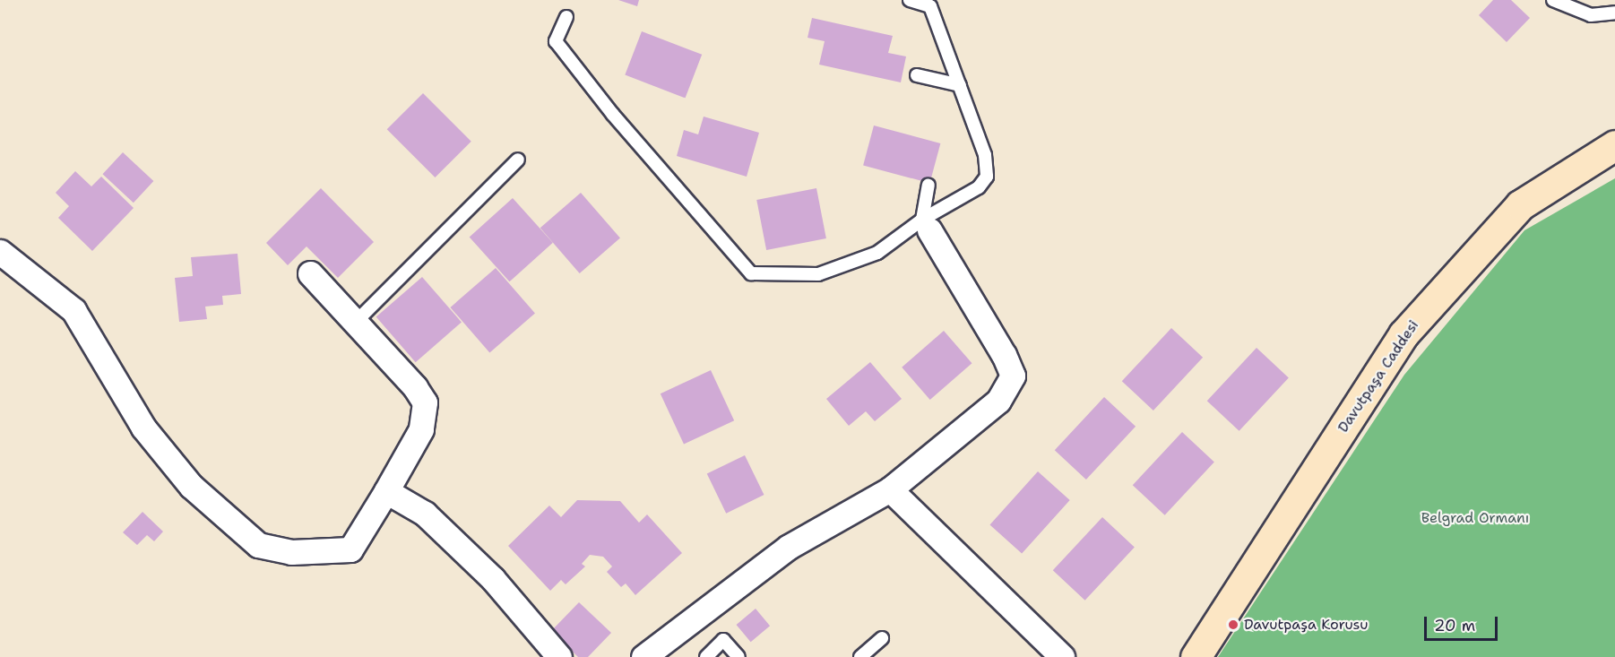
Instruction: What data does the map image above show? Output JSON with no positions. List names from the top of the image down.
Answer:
{
  "streets": {
    "street": ["Davutpaşa Caddesi"]
  },
  "parks": ["Belgrad Ormanı"],
  "places": ["Davutpaşa Korusu"],
  "scale_bar": "20 m"
}
